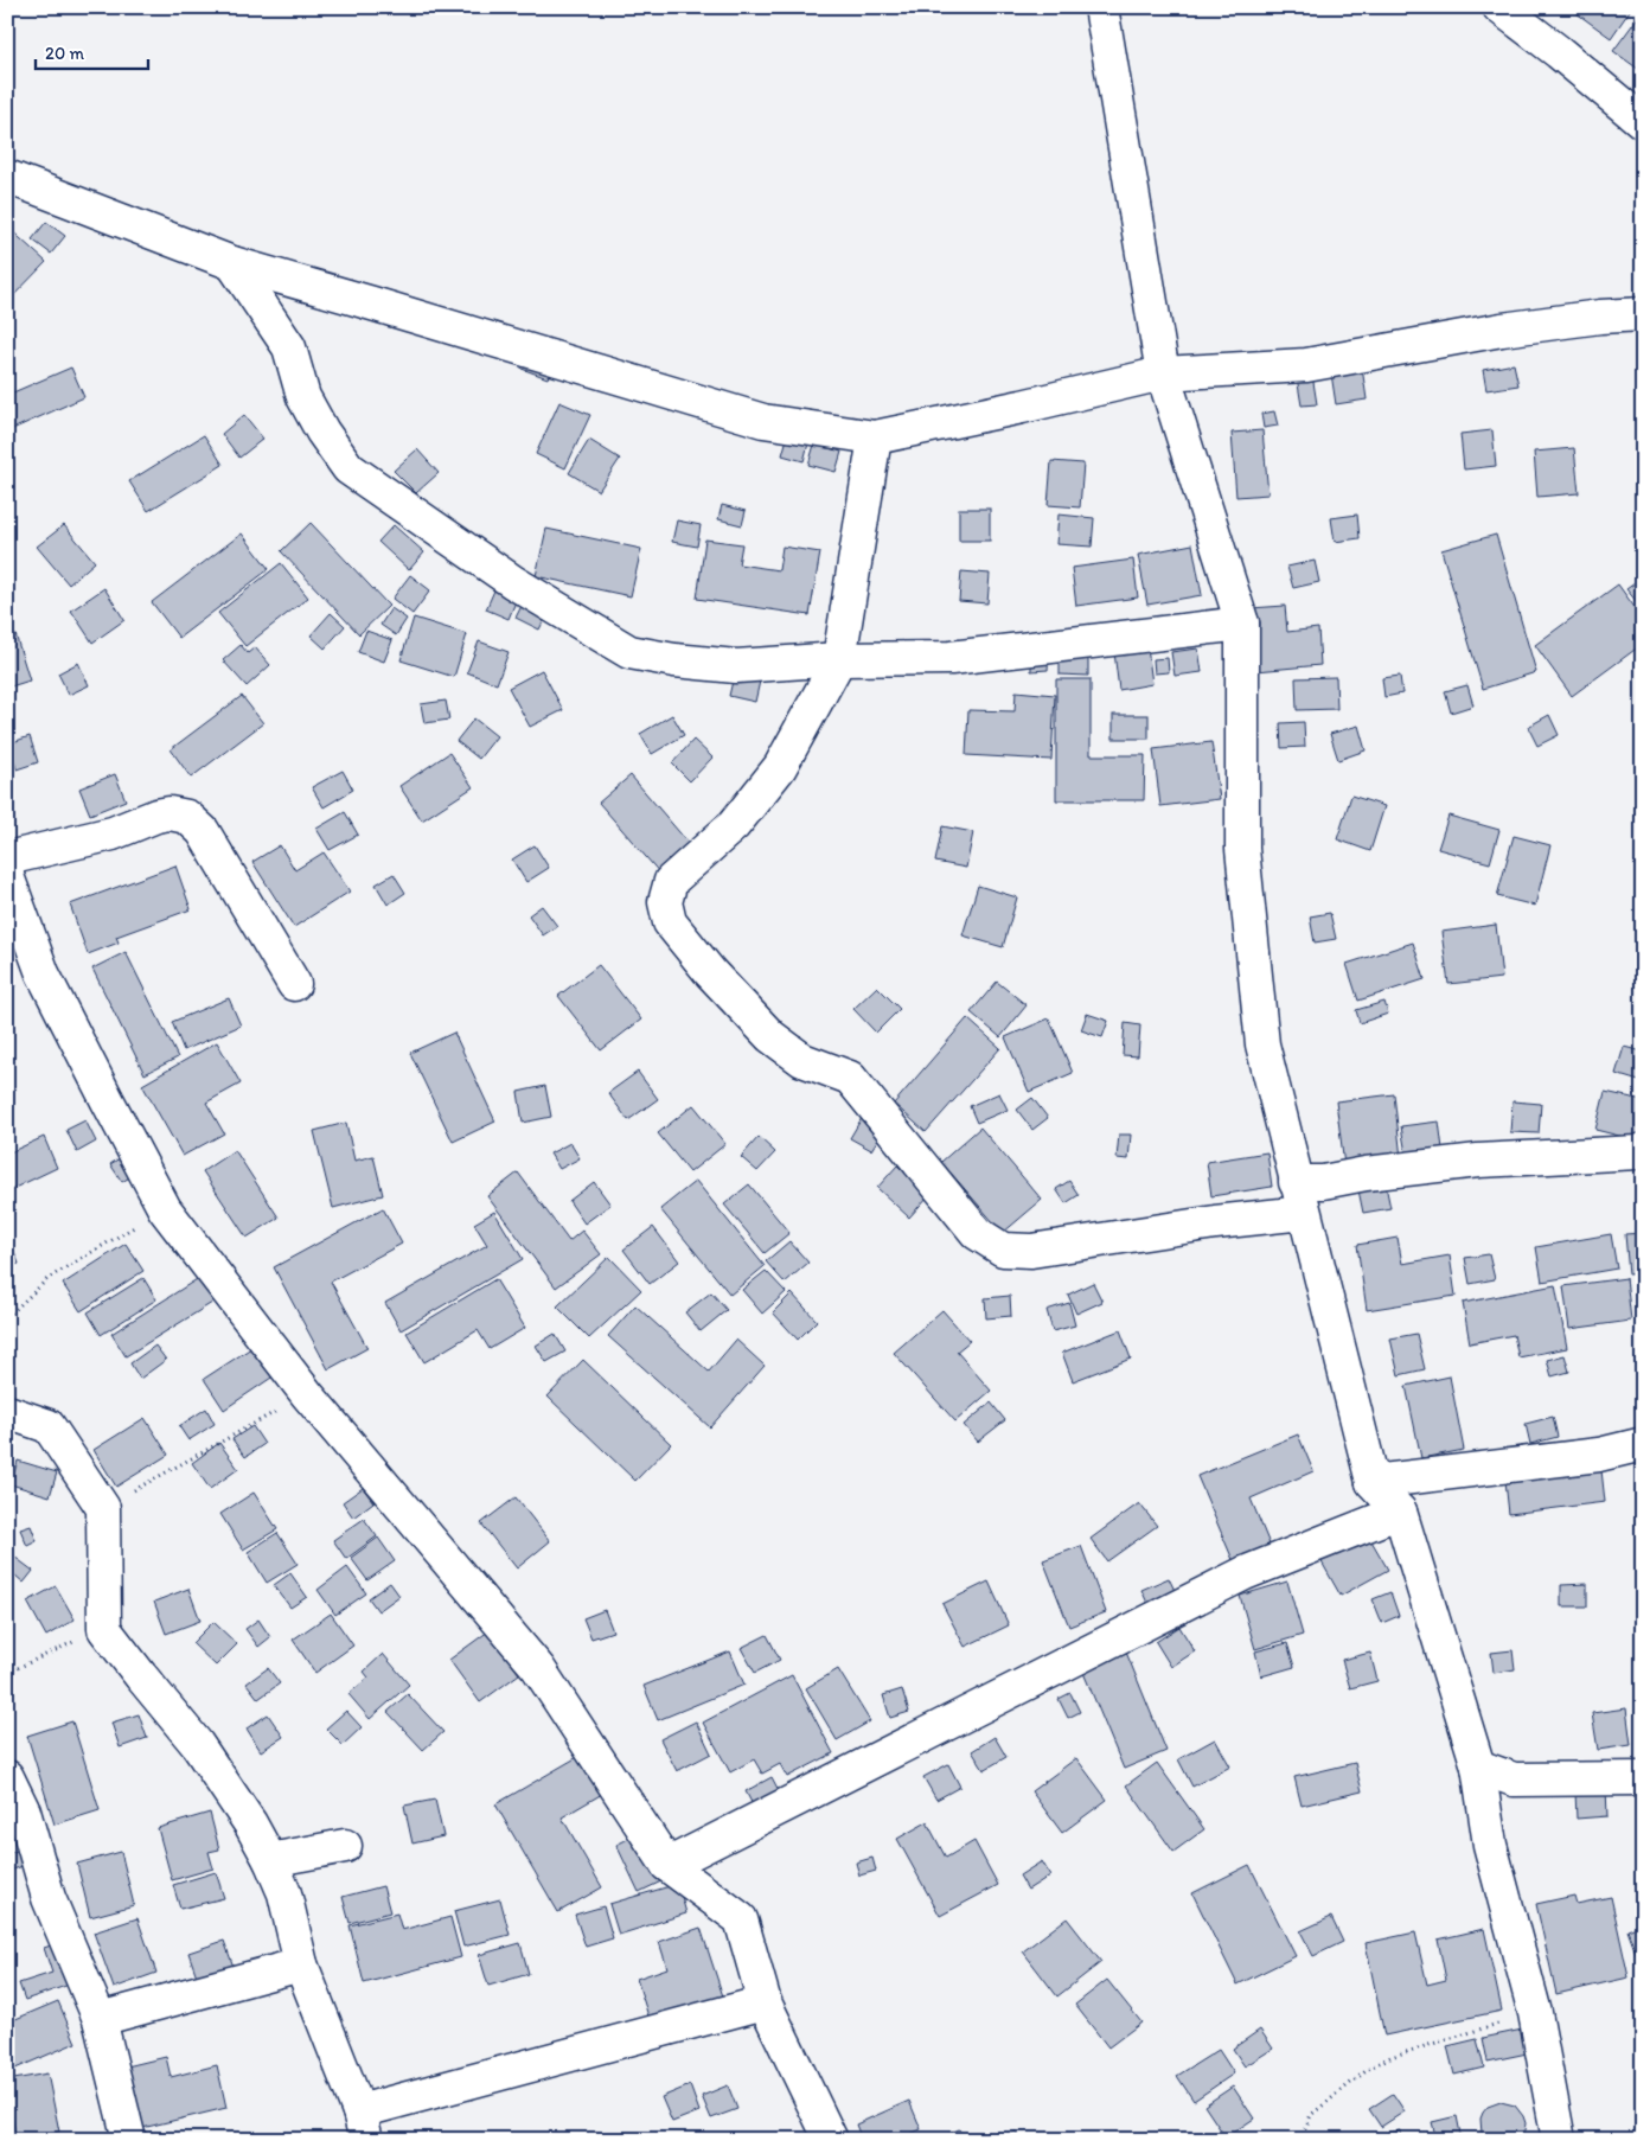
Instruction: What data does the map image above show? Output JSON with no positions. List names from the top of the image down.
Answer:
{
  "scale_bar": "20 m"
}
